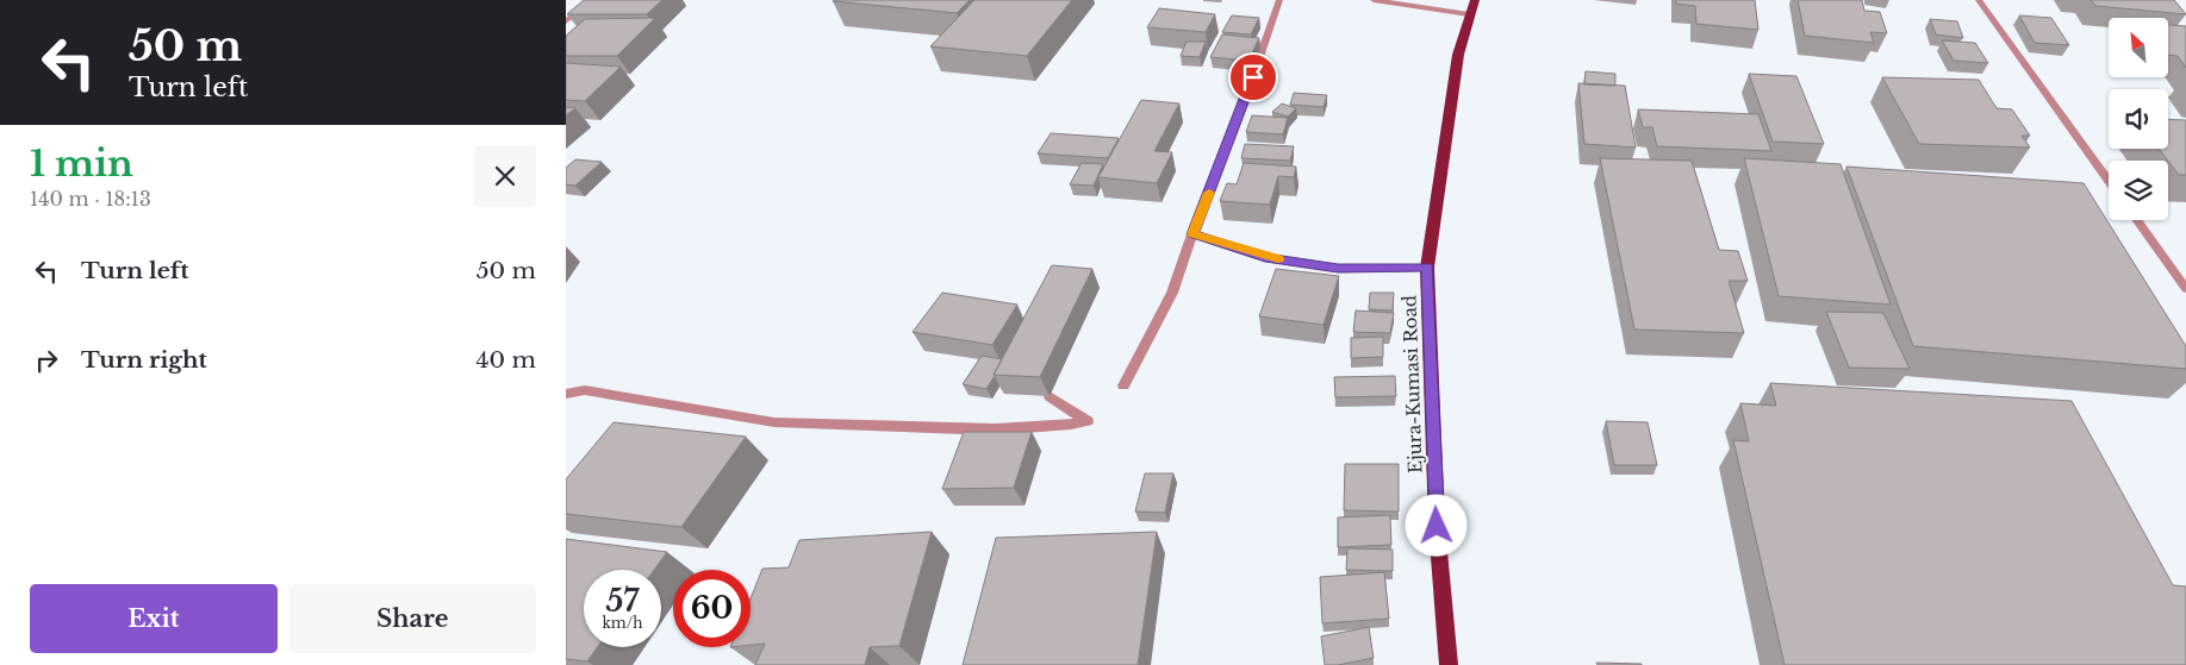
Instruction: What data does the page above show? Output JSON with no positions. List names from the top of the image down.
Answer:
{
  "streets": {
    "main road": ["Ejura-Kumasi Road"]
  },
  "north": "top left",
  "page": {
    "turn": ["50 m", "Turn left"],
    "heading": ["1 min", "140 m · 18:13"],
    "list": [
      {
        "name": "Turn left",
        "value": "50 m"
      },
      {
        "name": "Turn right",
        "value": "40 m"
      }
    ],
    "speed": "57 km/h",
    "limit": "60",
    "buttons": ["Exit", "Share"]
  }
}
